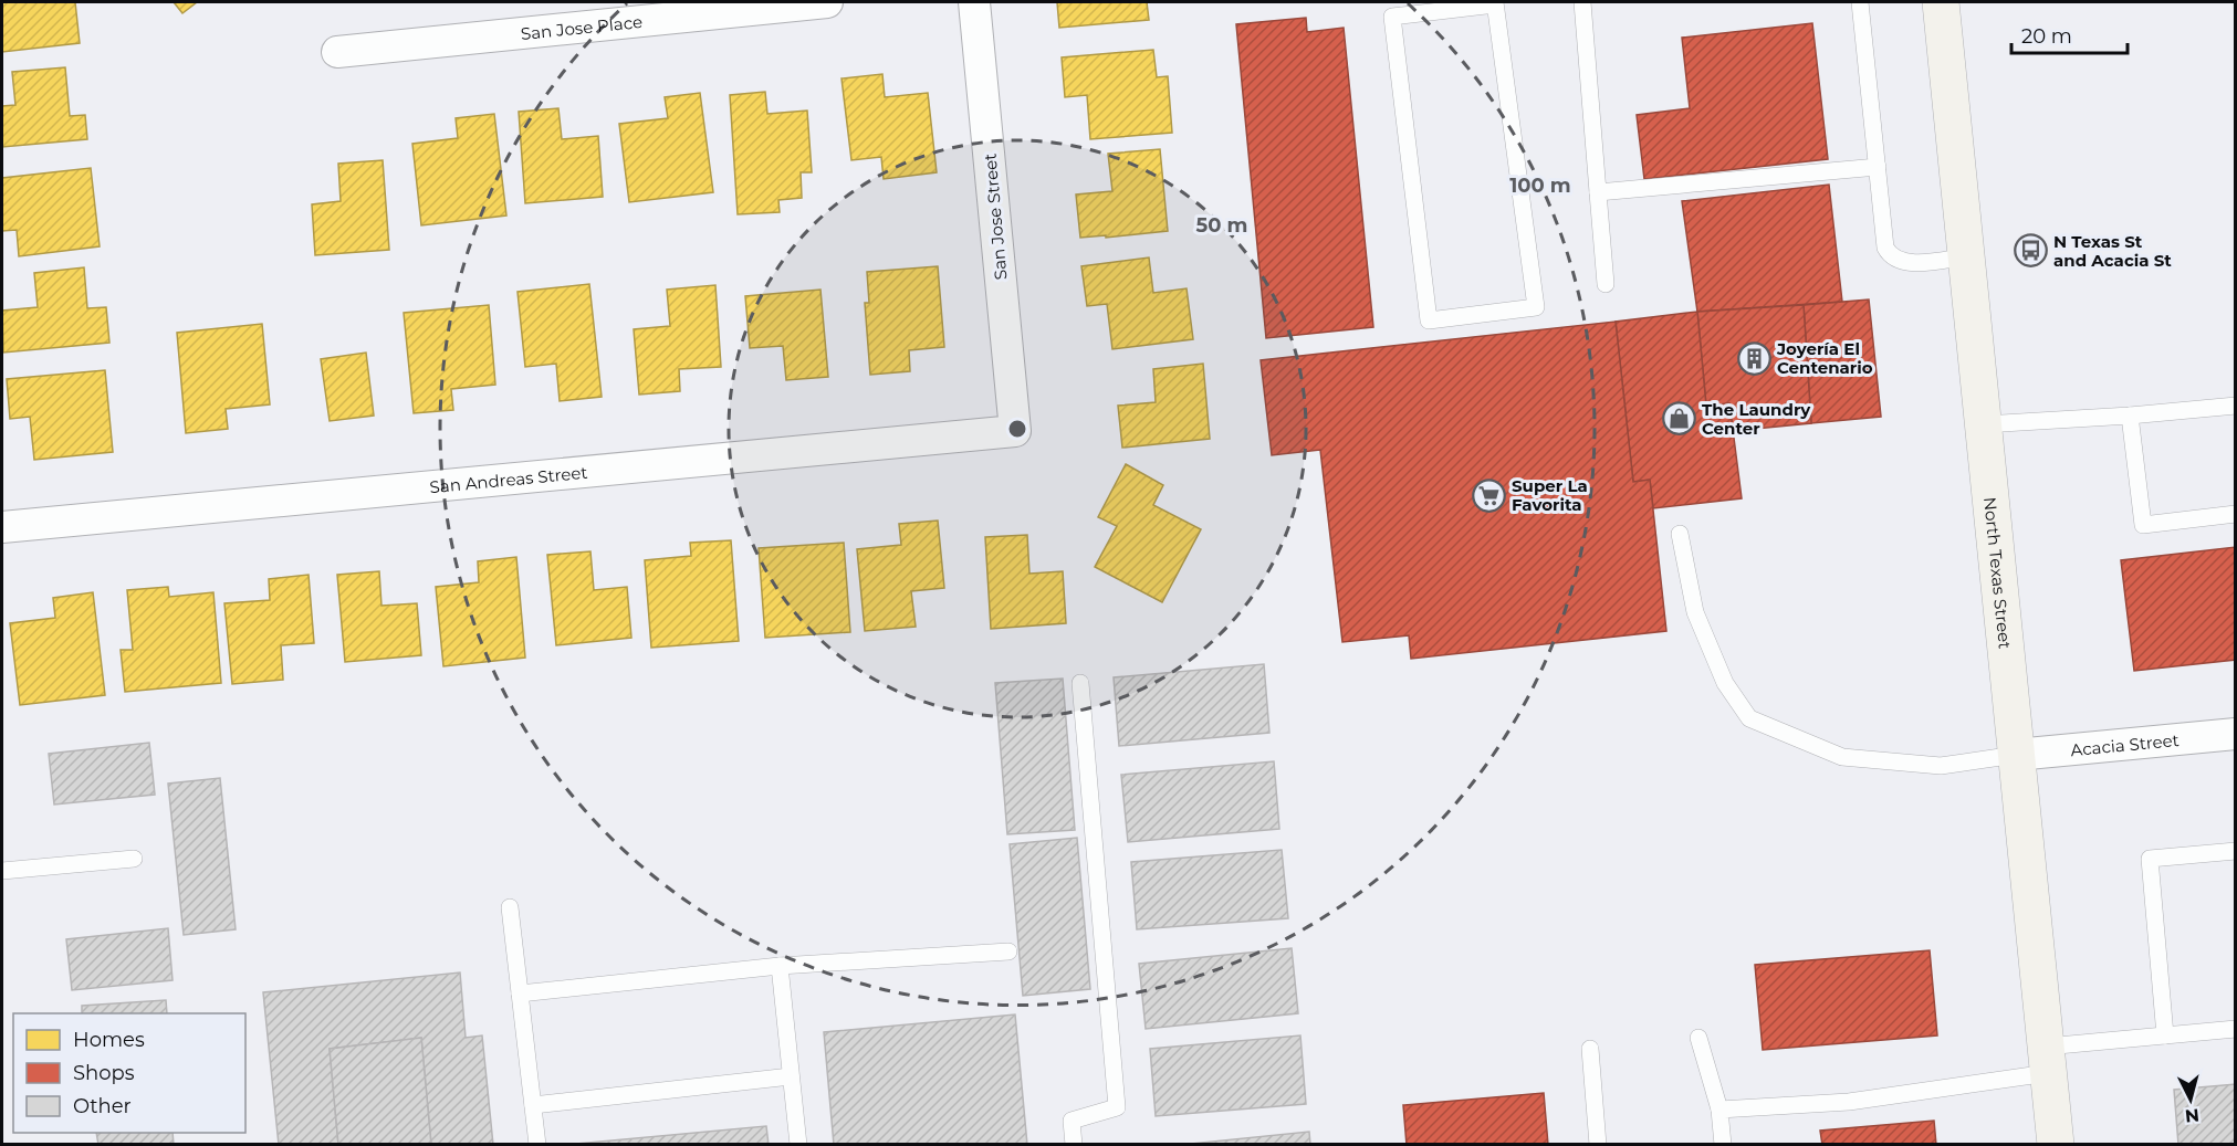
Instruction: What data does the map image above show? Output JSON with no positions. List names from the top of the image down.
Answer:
{
  "streets": {
    "main road": ["North Texas Street"],
    "street": [
      "San Jose Place",
      "San Jose Street",
      "San Andreas Street",
      "Acacia Street"
    ]
  },
  "crossings": [
    ["San Jose Street", "San Andreas Street"],
    ["North Texas Street", "Acacia Street"]
  ],
  "places": {
    "bus stop": ["N Texas St and Acacia St"],
    "building": ["Joyería El Centenario"],
    "shop": ["The Laundry Center"],
    "supermarket": ["Super La Favorita"]
  },
  "legend": ["Homes", "Shops", "Other"],
  "scale_bar": "20 m",
  "north": "bottom",
  "rings": ["100 m", "50 m"]
}
